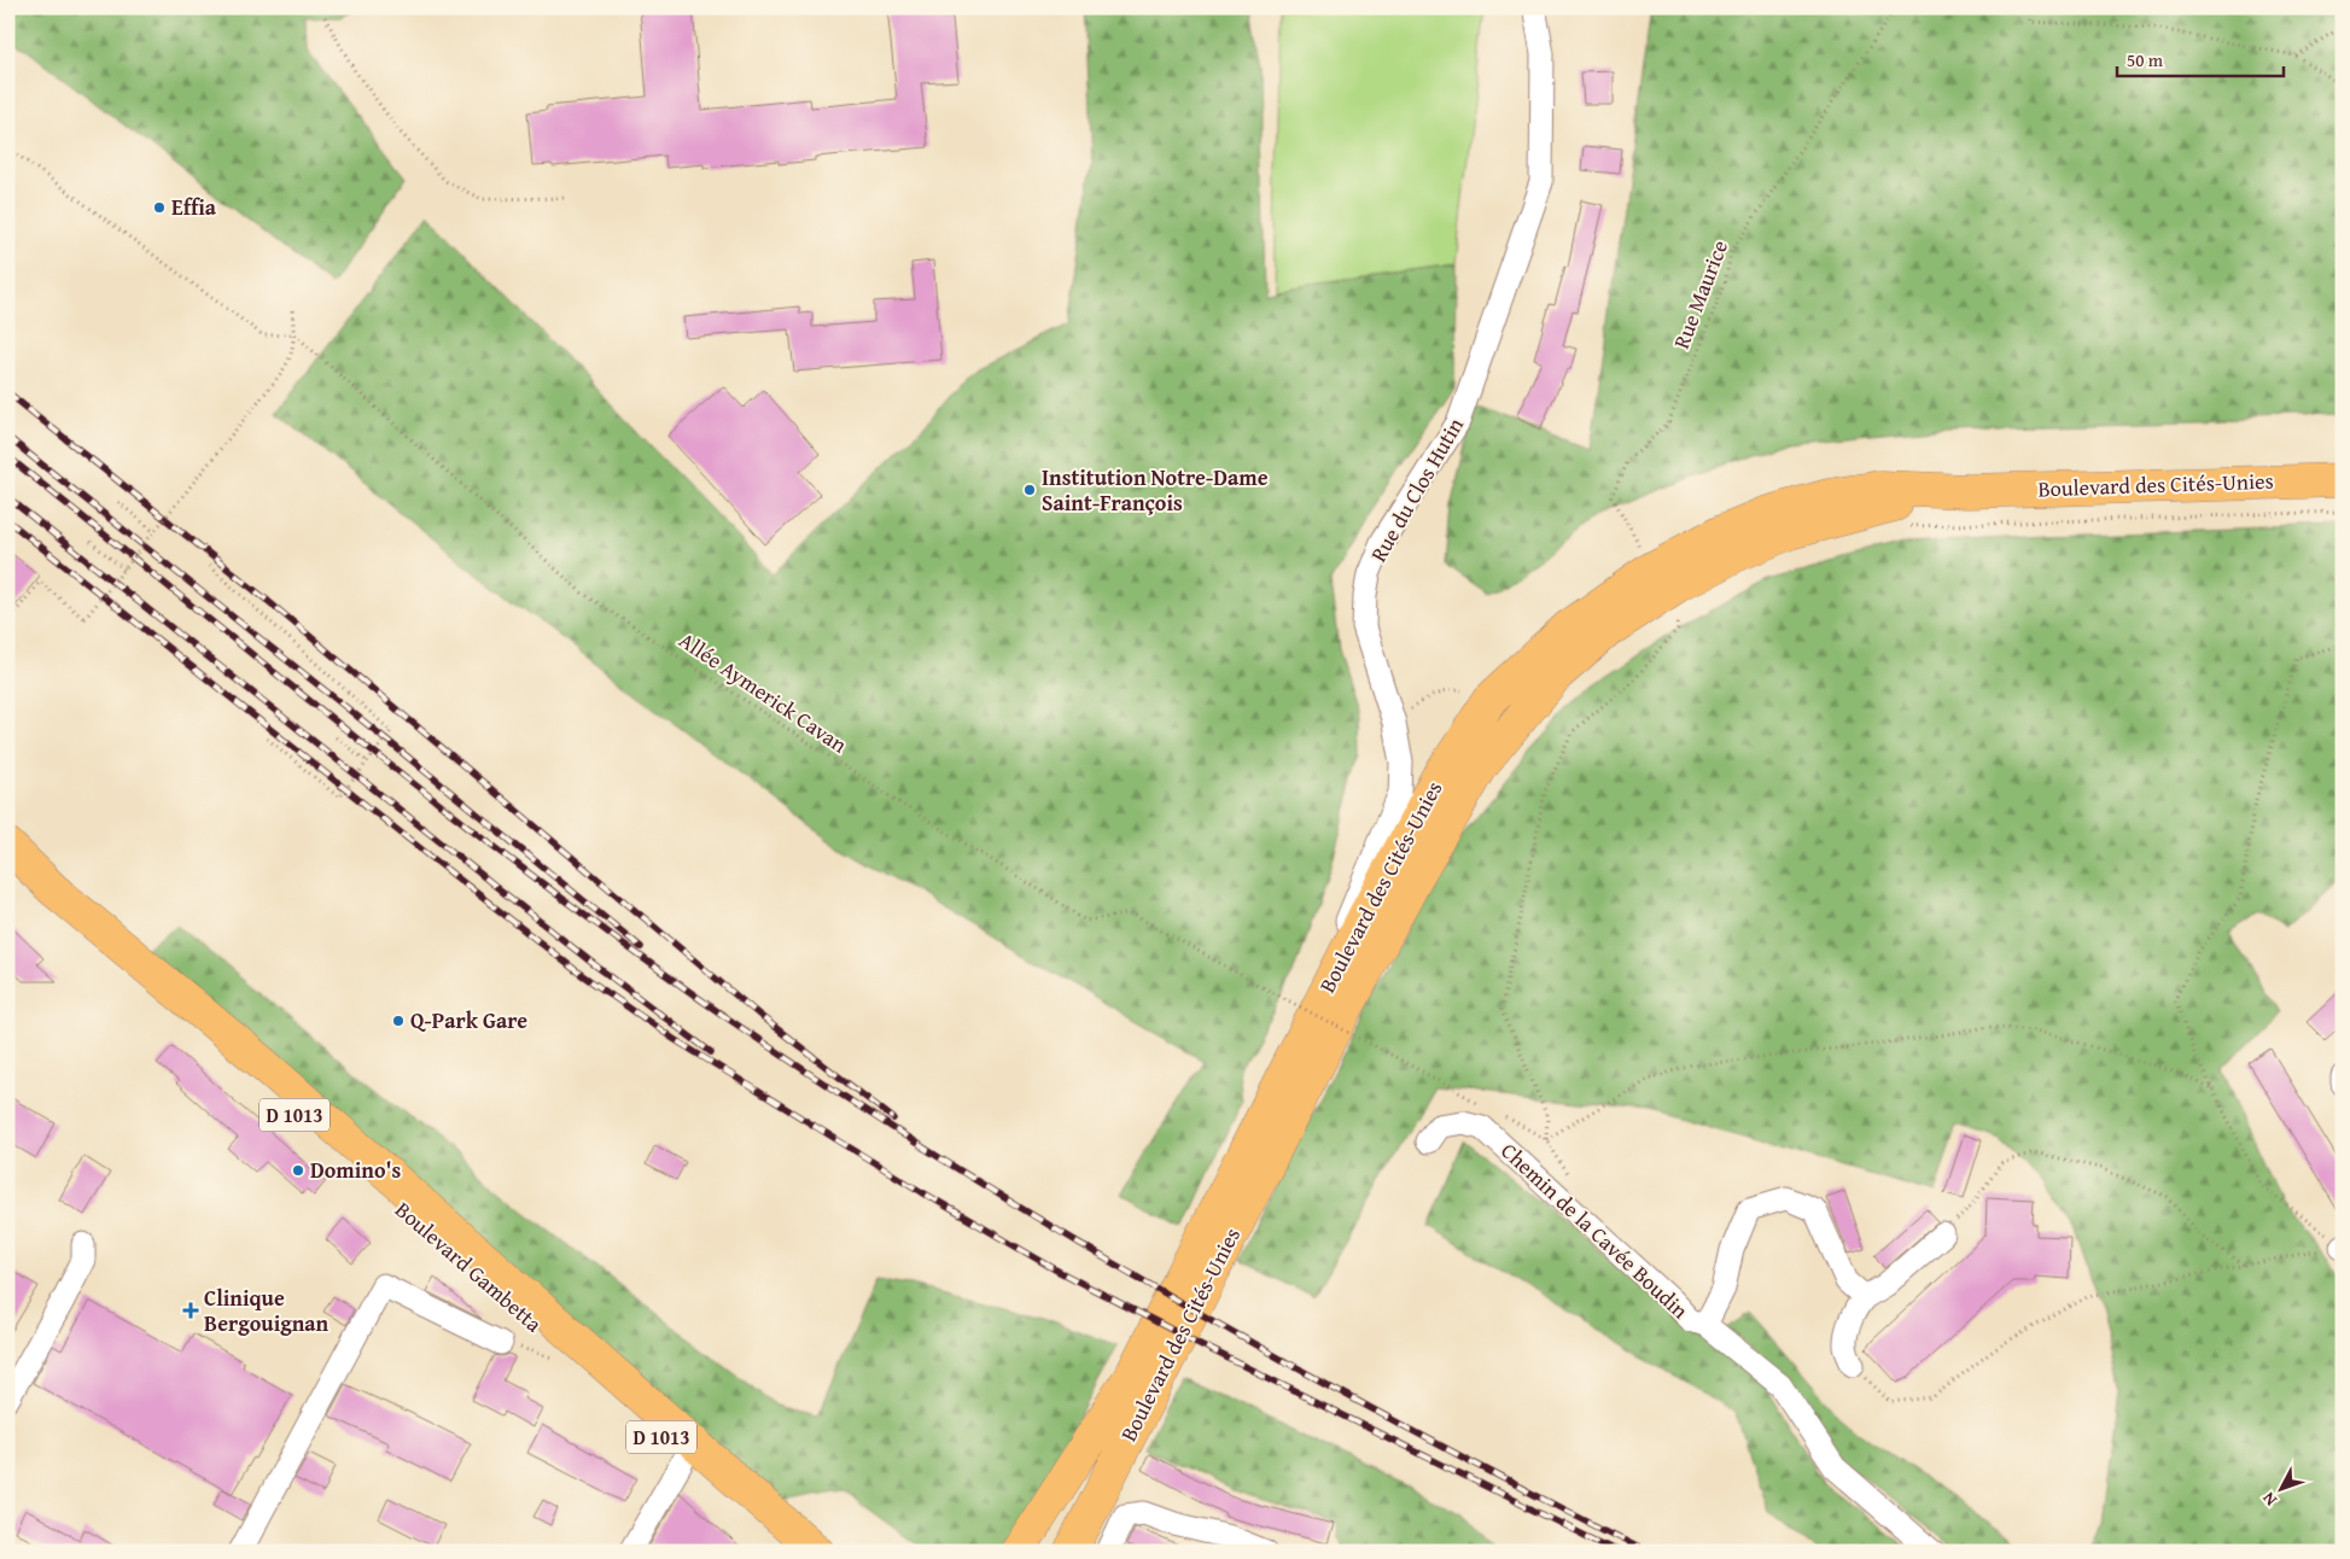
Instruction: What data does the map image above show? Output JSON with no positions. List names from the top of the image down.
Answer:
{
  "streets": {
    "main road": ["Boulevard des Cités-Unies", "D 1013", "Boulevard Gambetta"],
    "street": ["Rue du Clos Hutin", "Chemin de la Cavée Boudin"],
    "path": ["Rue Maurice", "Allée Aymerick Cavan"]
  },
  "crossings": [
    ["Rue Maurice", "Boulevard des Cités-Unies"],
    ["Boulevard des Cités-Unies", "Rue du Clos Hutin"]
  ],
  "places": {
    "other": [
      "Effia",
      "Institution Notre‐Dame Saint‐François",
      "Q-Park Gare",
      "Domino's"
    ],
    "health": ["Clinique Bergouignan"]
  },
  "scale_bar": "50 m",
  "north": "bottom left"
}
